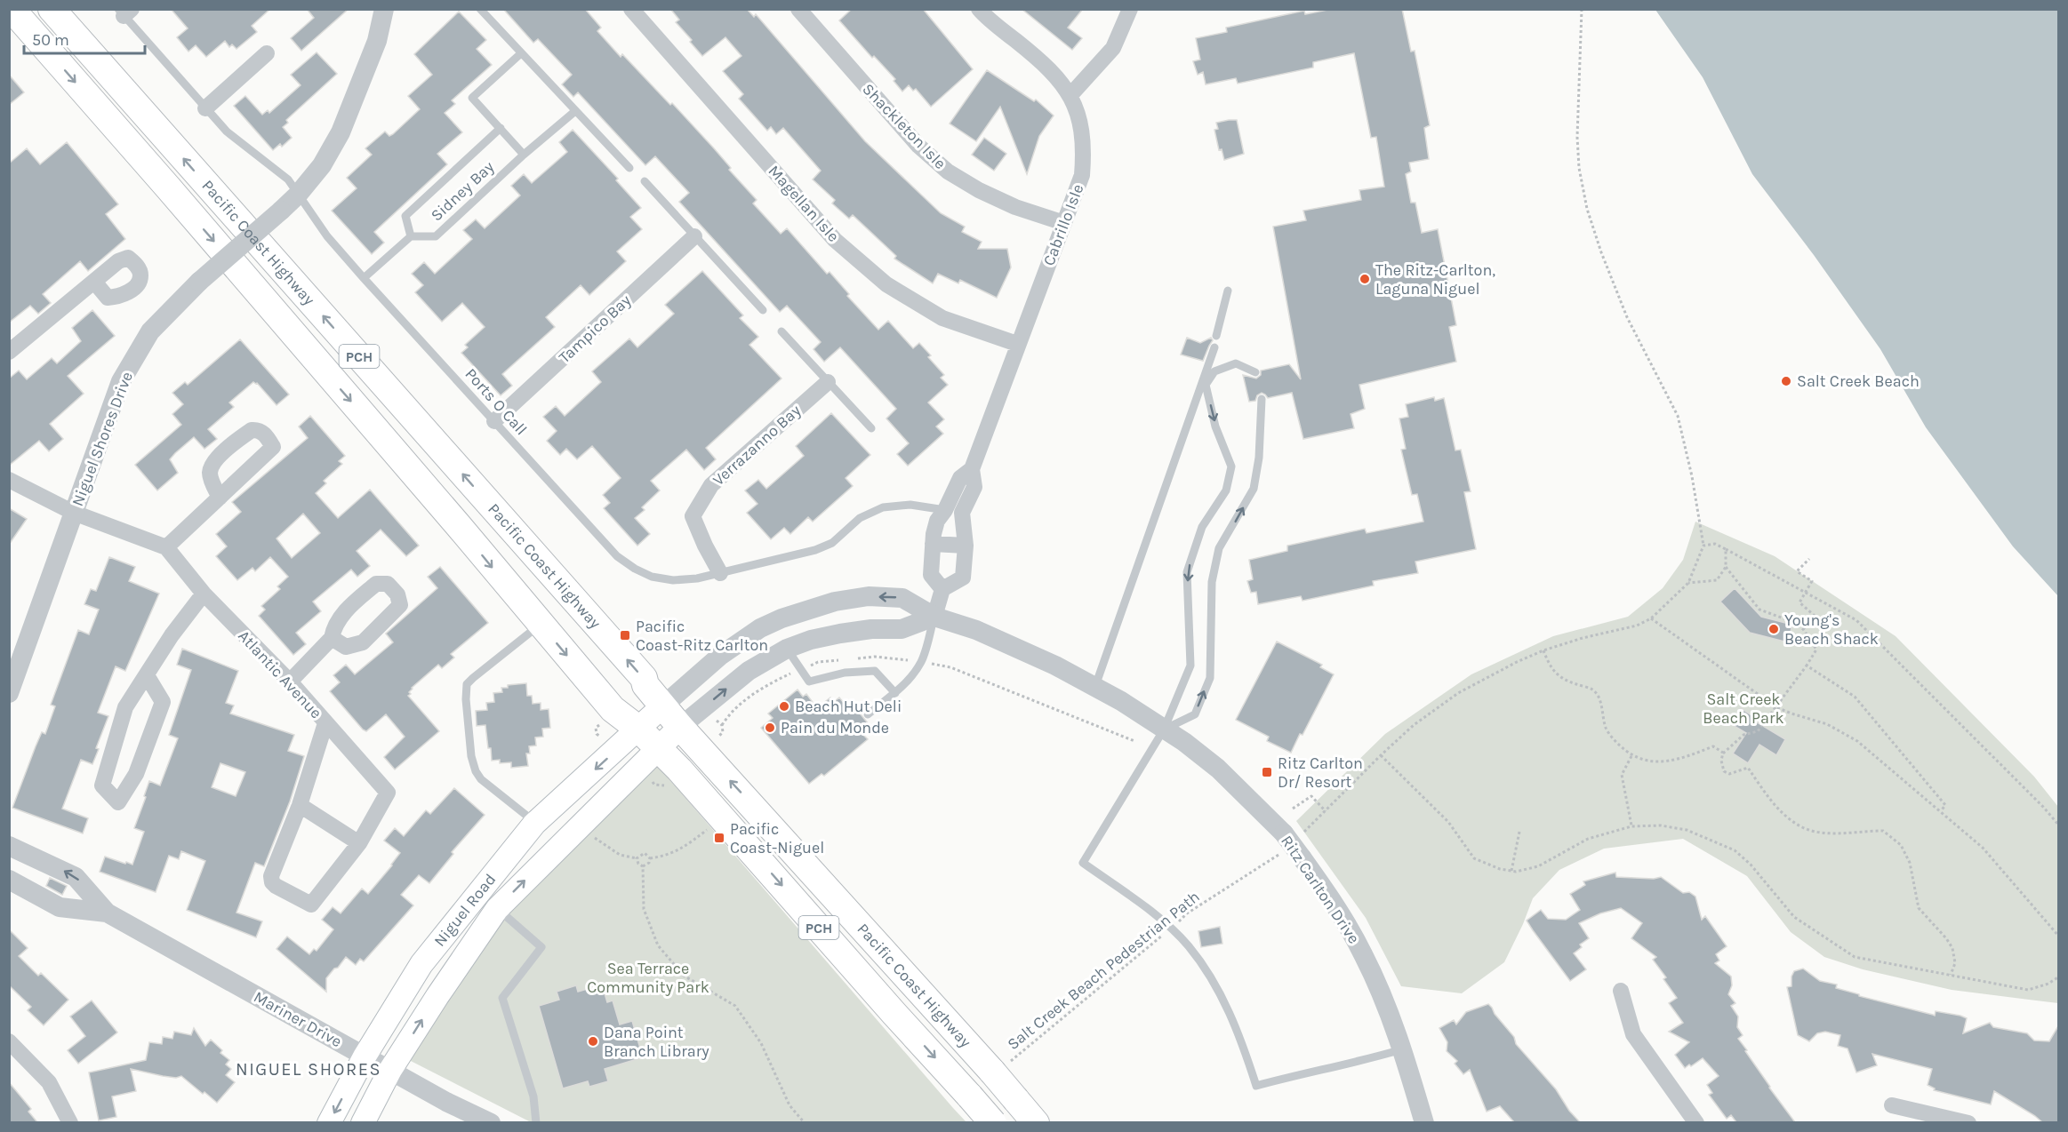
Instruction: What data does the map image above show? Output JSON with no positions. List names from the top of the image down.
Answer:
{
  "streets": {
    "highway": ["Pacific Coast Highway", "PCH"],
    "main road": ["Niguel Road"],
    "street": [
      "Shackleton Isle",
      "Magellan Isle",
      "Cabrillo Isle",
      "Tampico Bay",
      "Niguel Shores Drive",
      "Verrazanno Bay",
      "Atlantic Avenue",
      "Ritz Carlton Drive",
      "Mariner Drive"
    ],
    "lane": ["Sidney Bay", "Ports O Call"],
    "path": ["Salt Creek Beach Pedestrian Path"]
  },
  "crossings": [
    ["Shackleton Isle", "Cabrillo Isle"],
    ["Magellan Isle", "Cabrillo Isle"],
    ["Cabrillo Isle", "Ports O Call"],
    ["Pacific Coast Highway", "Ritz Carlton Drive"],
    ["Pacific Coast Highway", "Niguel Road"],
    ["Pacific Coast Highway", "Salt Creek Beach Pedestrian Path"],
    ["Tampico Bay", "Ports O Call"],
    ["Ports O Call", "Niguel Shores Drive"],
    ["Ports O Call", "Verrazanno Bay"],
    ["Ritz Carlton Drive", "Niguel Road"],
    ["Niguel Road", "Mariner Drive"]
  ],
  "districts": ["NIGUEL SHORES"],
  "parks": ["Salt Creek Beach Park", "Sea Terrace Community Park"],
  "places": {
    "other": [
      "The Ritz-Carlton, Laguna Niguel",
      "Salt Creek Beach",
      "Young's Beach Shack",
      "Beach Hut Deli",
      "Pain du Monde",
      "Dana Point Branch Library"
    ],
    "transit": ["Pacific Coast-Ritz Carlton", "Ritz Carlton Dr/ Resort", "Pacific Coast-Niguel"]
  },
  "scale_bar": "50 m"
}
